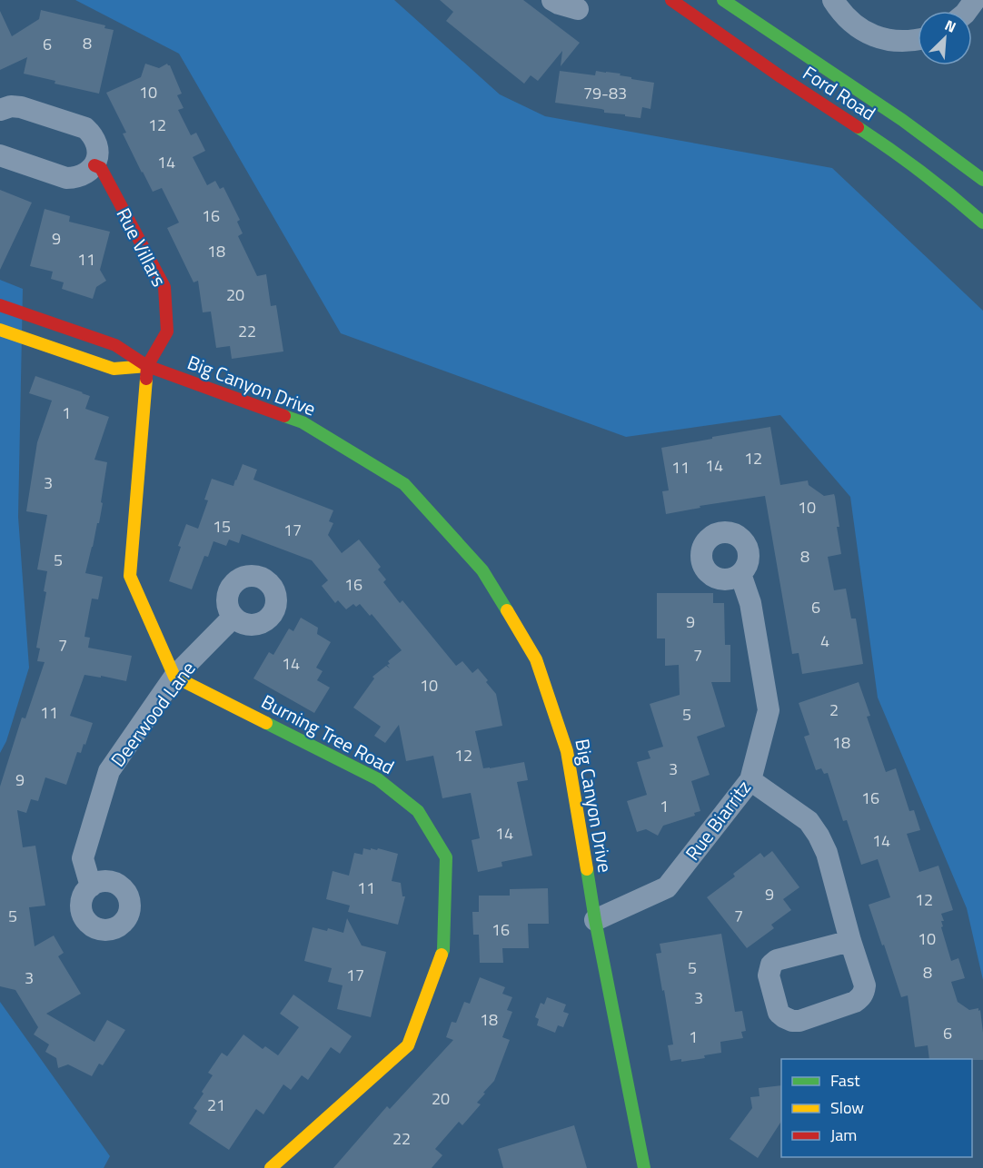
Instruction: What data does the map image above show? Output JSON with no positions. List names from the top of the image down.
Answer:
{
  "streets": {
    "street": [
      "Ford Road",
      "Rue Villars",
      "Big Canyon Drive",
      "Deerwood Lane",
      "Burning Tree Road",
      "Rue Biarritz"
    ]
  },
  "crossings": [
    ["Rue Villars", "Big Canyon Drive"],
    ["Big Canyon Drive", "Rue Biarritz"],
    ["Deerwood Lane", "Burning Tree Road"]
  ],
  "house_numbers": [
    "8",
    "6",
    "10",
    "79-83",
    "12",
    "14",
    "16",
    "9",
    "18",
    "11",
    "20",
    "22",
    "1",
    "12",
    "14",
    "11",
    "3",
    "10",
    "15",
    "17",
    "8",
    "5",
    "16",
    "6",
    "9",
    "4",
    "7",
    "7",
    "14",
    "10",
    "2",
    "11",
    "5",
    "18",
    "12",
    "3",
    "9",
    "16",
    "1",
    "14",
    "14",
    "11",
    "9",
    "12",
    "5",
    "7",
    "16",
    "10",
    "5",
    "8",
    "17",
    "3",
    "3",
    "18",
    "6",
    "1",
    "20",
    "21",
    "22"
  ],
  "legend": ["Fast", "Slow", "Jam"],
  "north": "top right"
}
